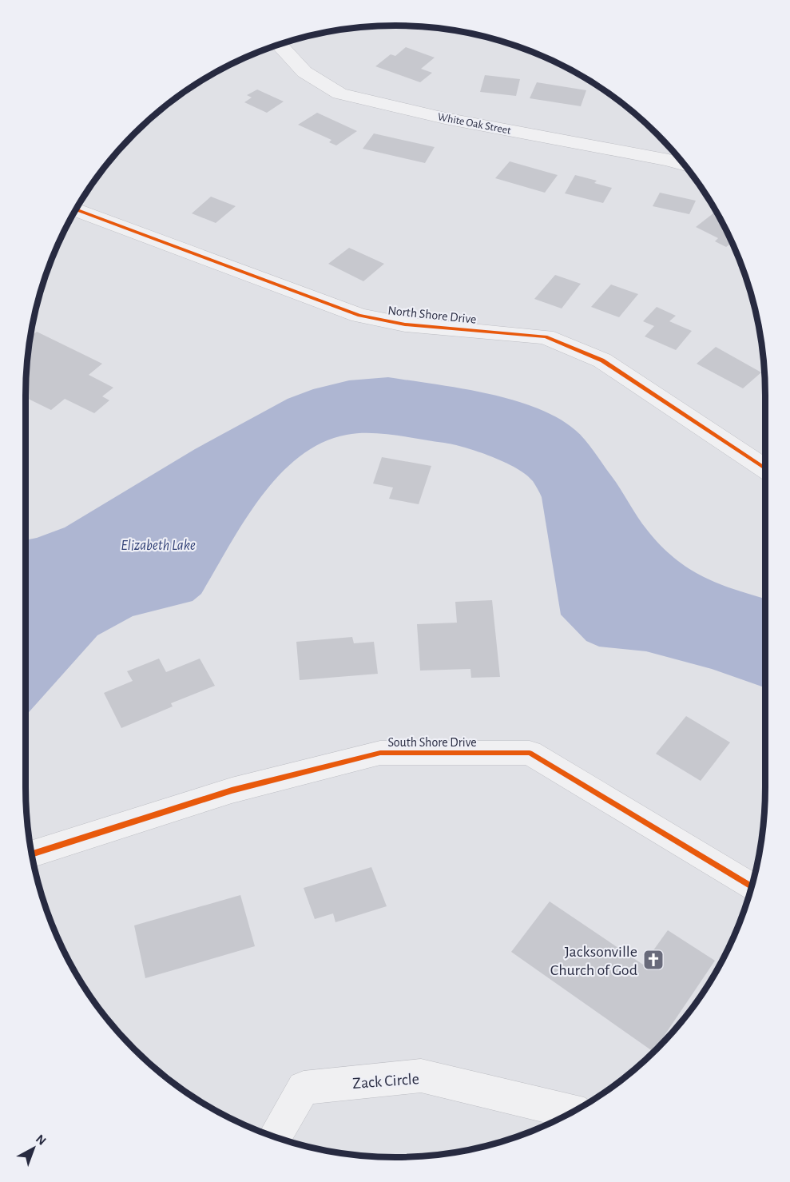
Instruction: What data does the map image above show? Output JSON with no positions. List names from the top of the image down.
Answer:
{
  "streets": {
    "street": [
      "White Oak Street",
      "North Shore Drive",
      "South Shore Drive",
      "Zack Circle"
    ]
  },
  "water": ["Elizabeth Lake"],
  "places": {
    "church": ["Jacksonville Church of God"]
  },
  "north": "top right"
}
